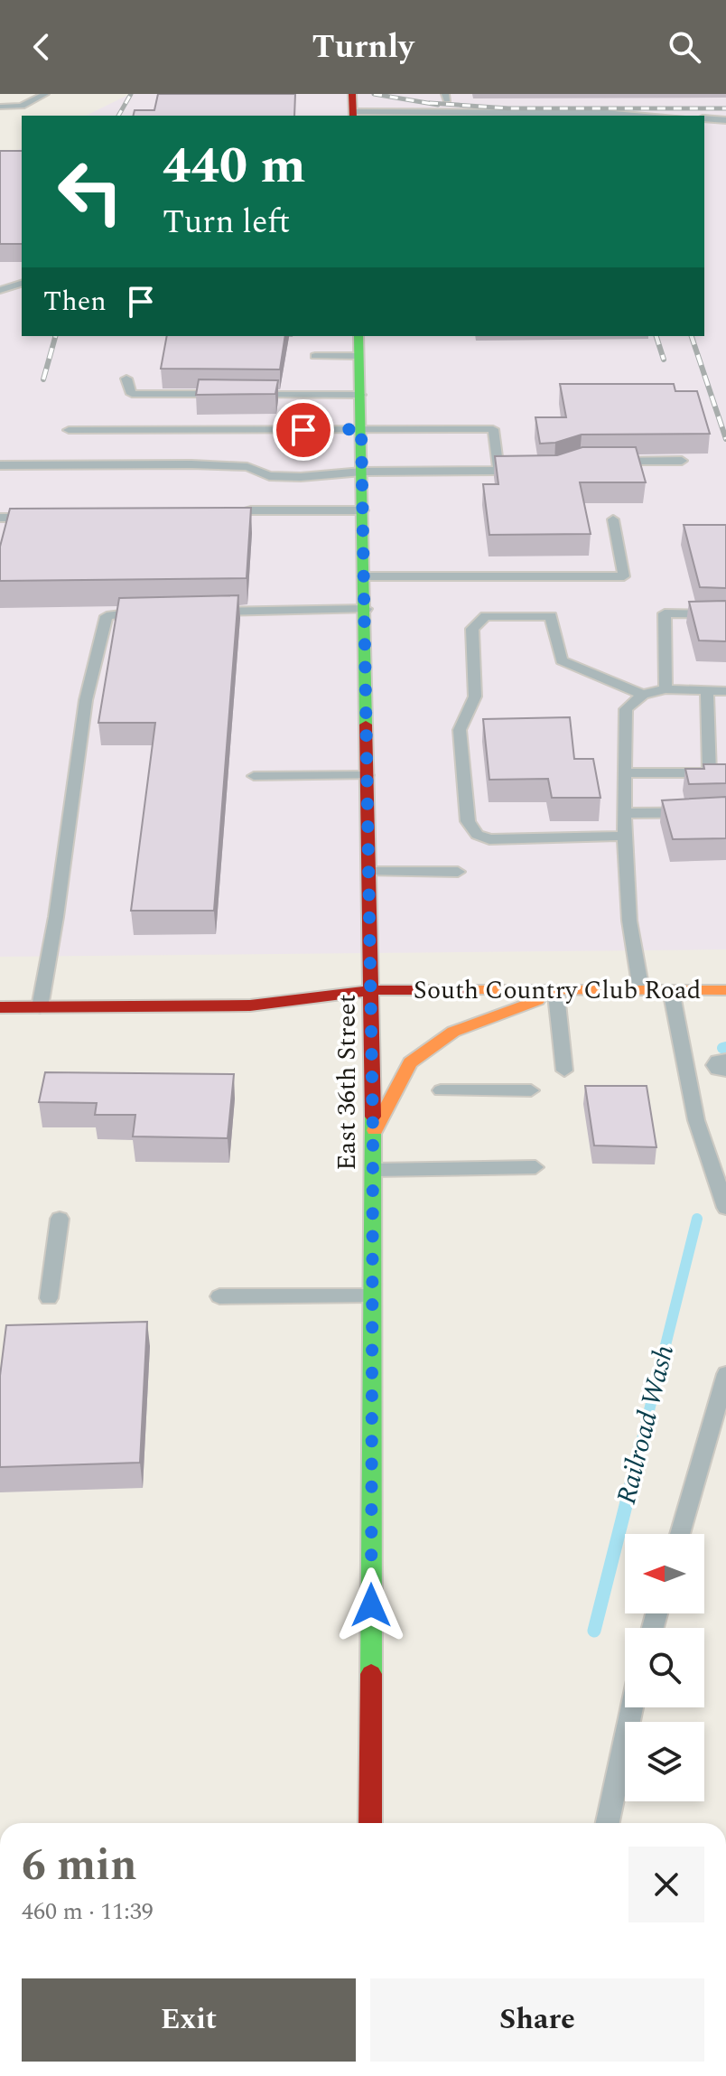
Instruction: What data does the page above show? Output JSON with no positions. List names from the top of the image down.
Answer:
{
  "streets": {
    "main road": ["South Country Club Road", "East 36th Street"]
  },
  "crossings": [
    ["South Country Club Road", "East 36th Street"]
  ],
  "water": ["Railroad Wash"],
  "north": "left",
  "page": {
    "header": "Turnly",
    "turn": ["440 m", "Turn left"],
    "then": "Then",
    "heading": ["6 min", "460 m · 11:39"],
    "buttons": ["Exit", "Share"]
  }
}
